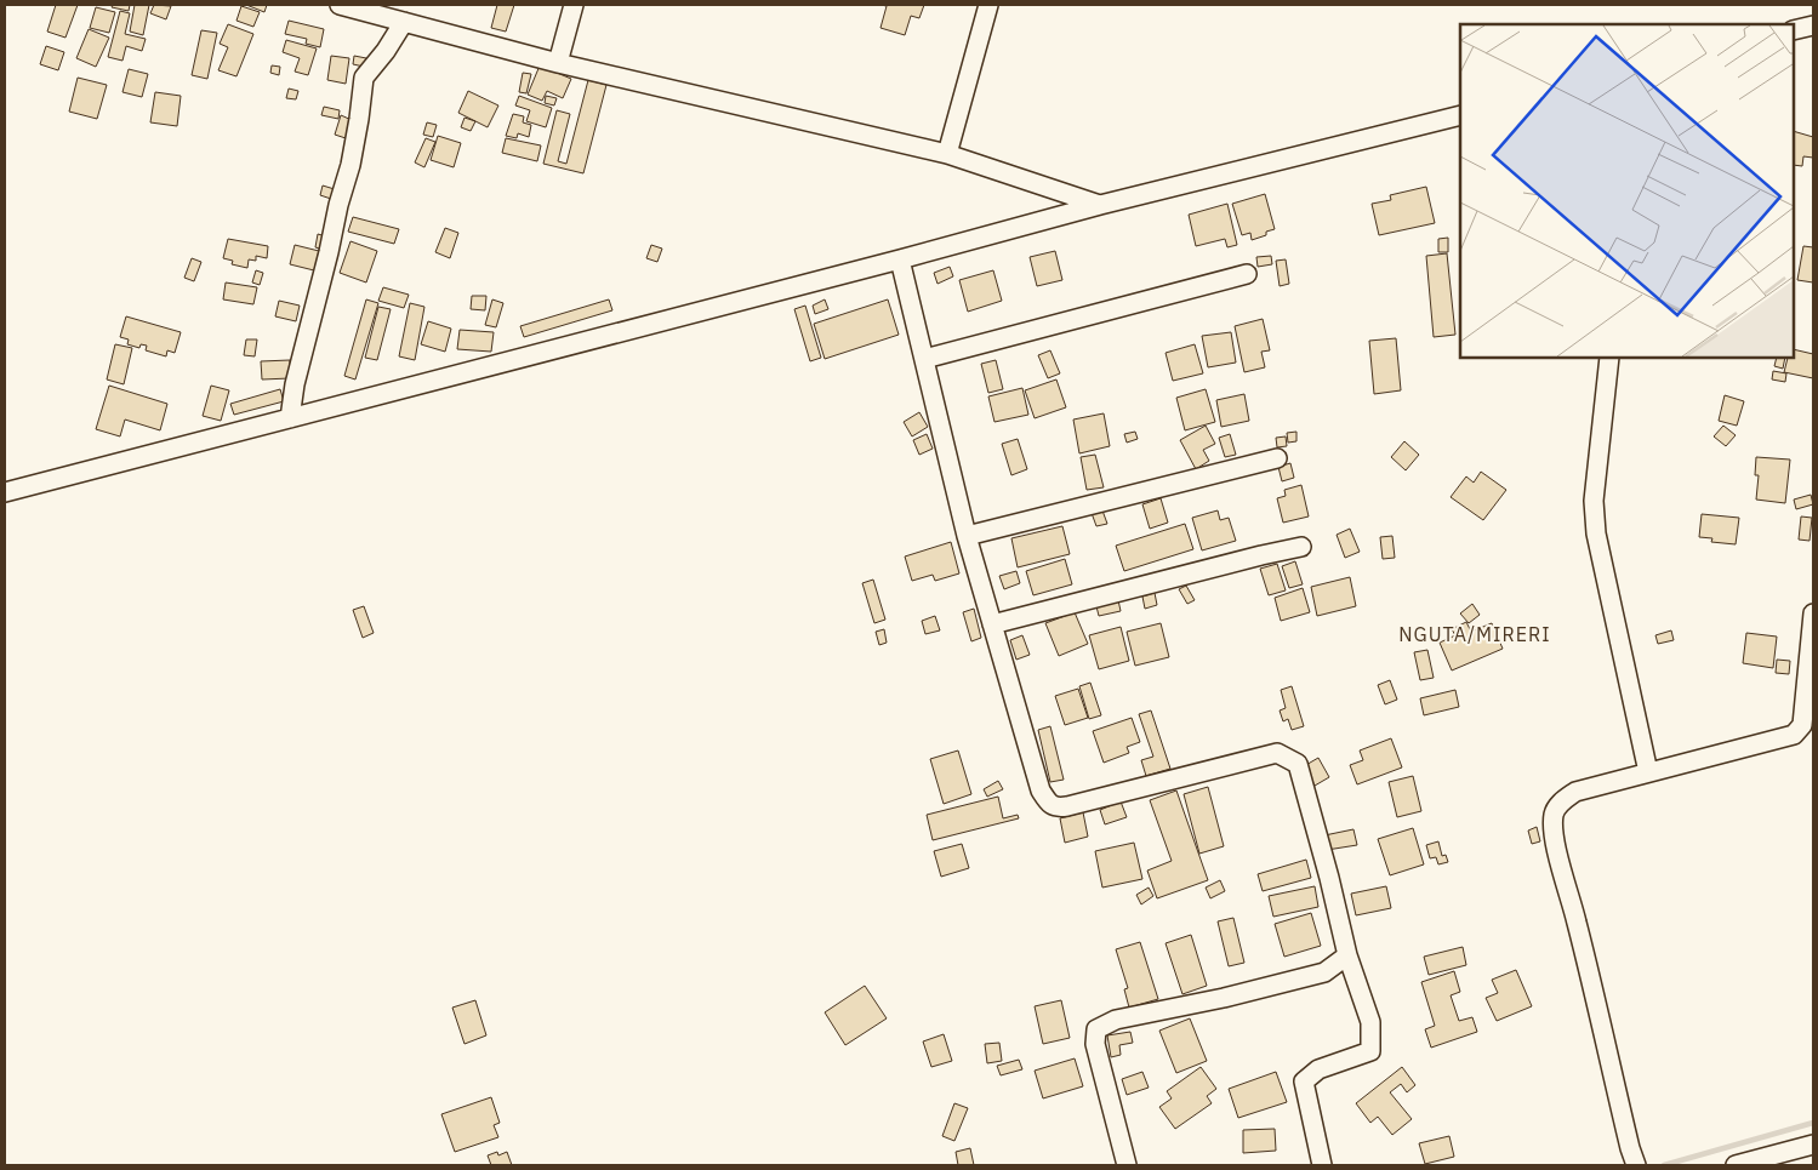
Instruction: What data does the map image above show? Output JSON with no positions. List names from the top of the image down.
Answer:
{
  "districts": ["NGUTA/MIRERI"]
}
